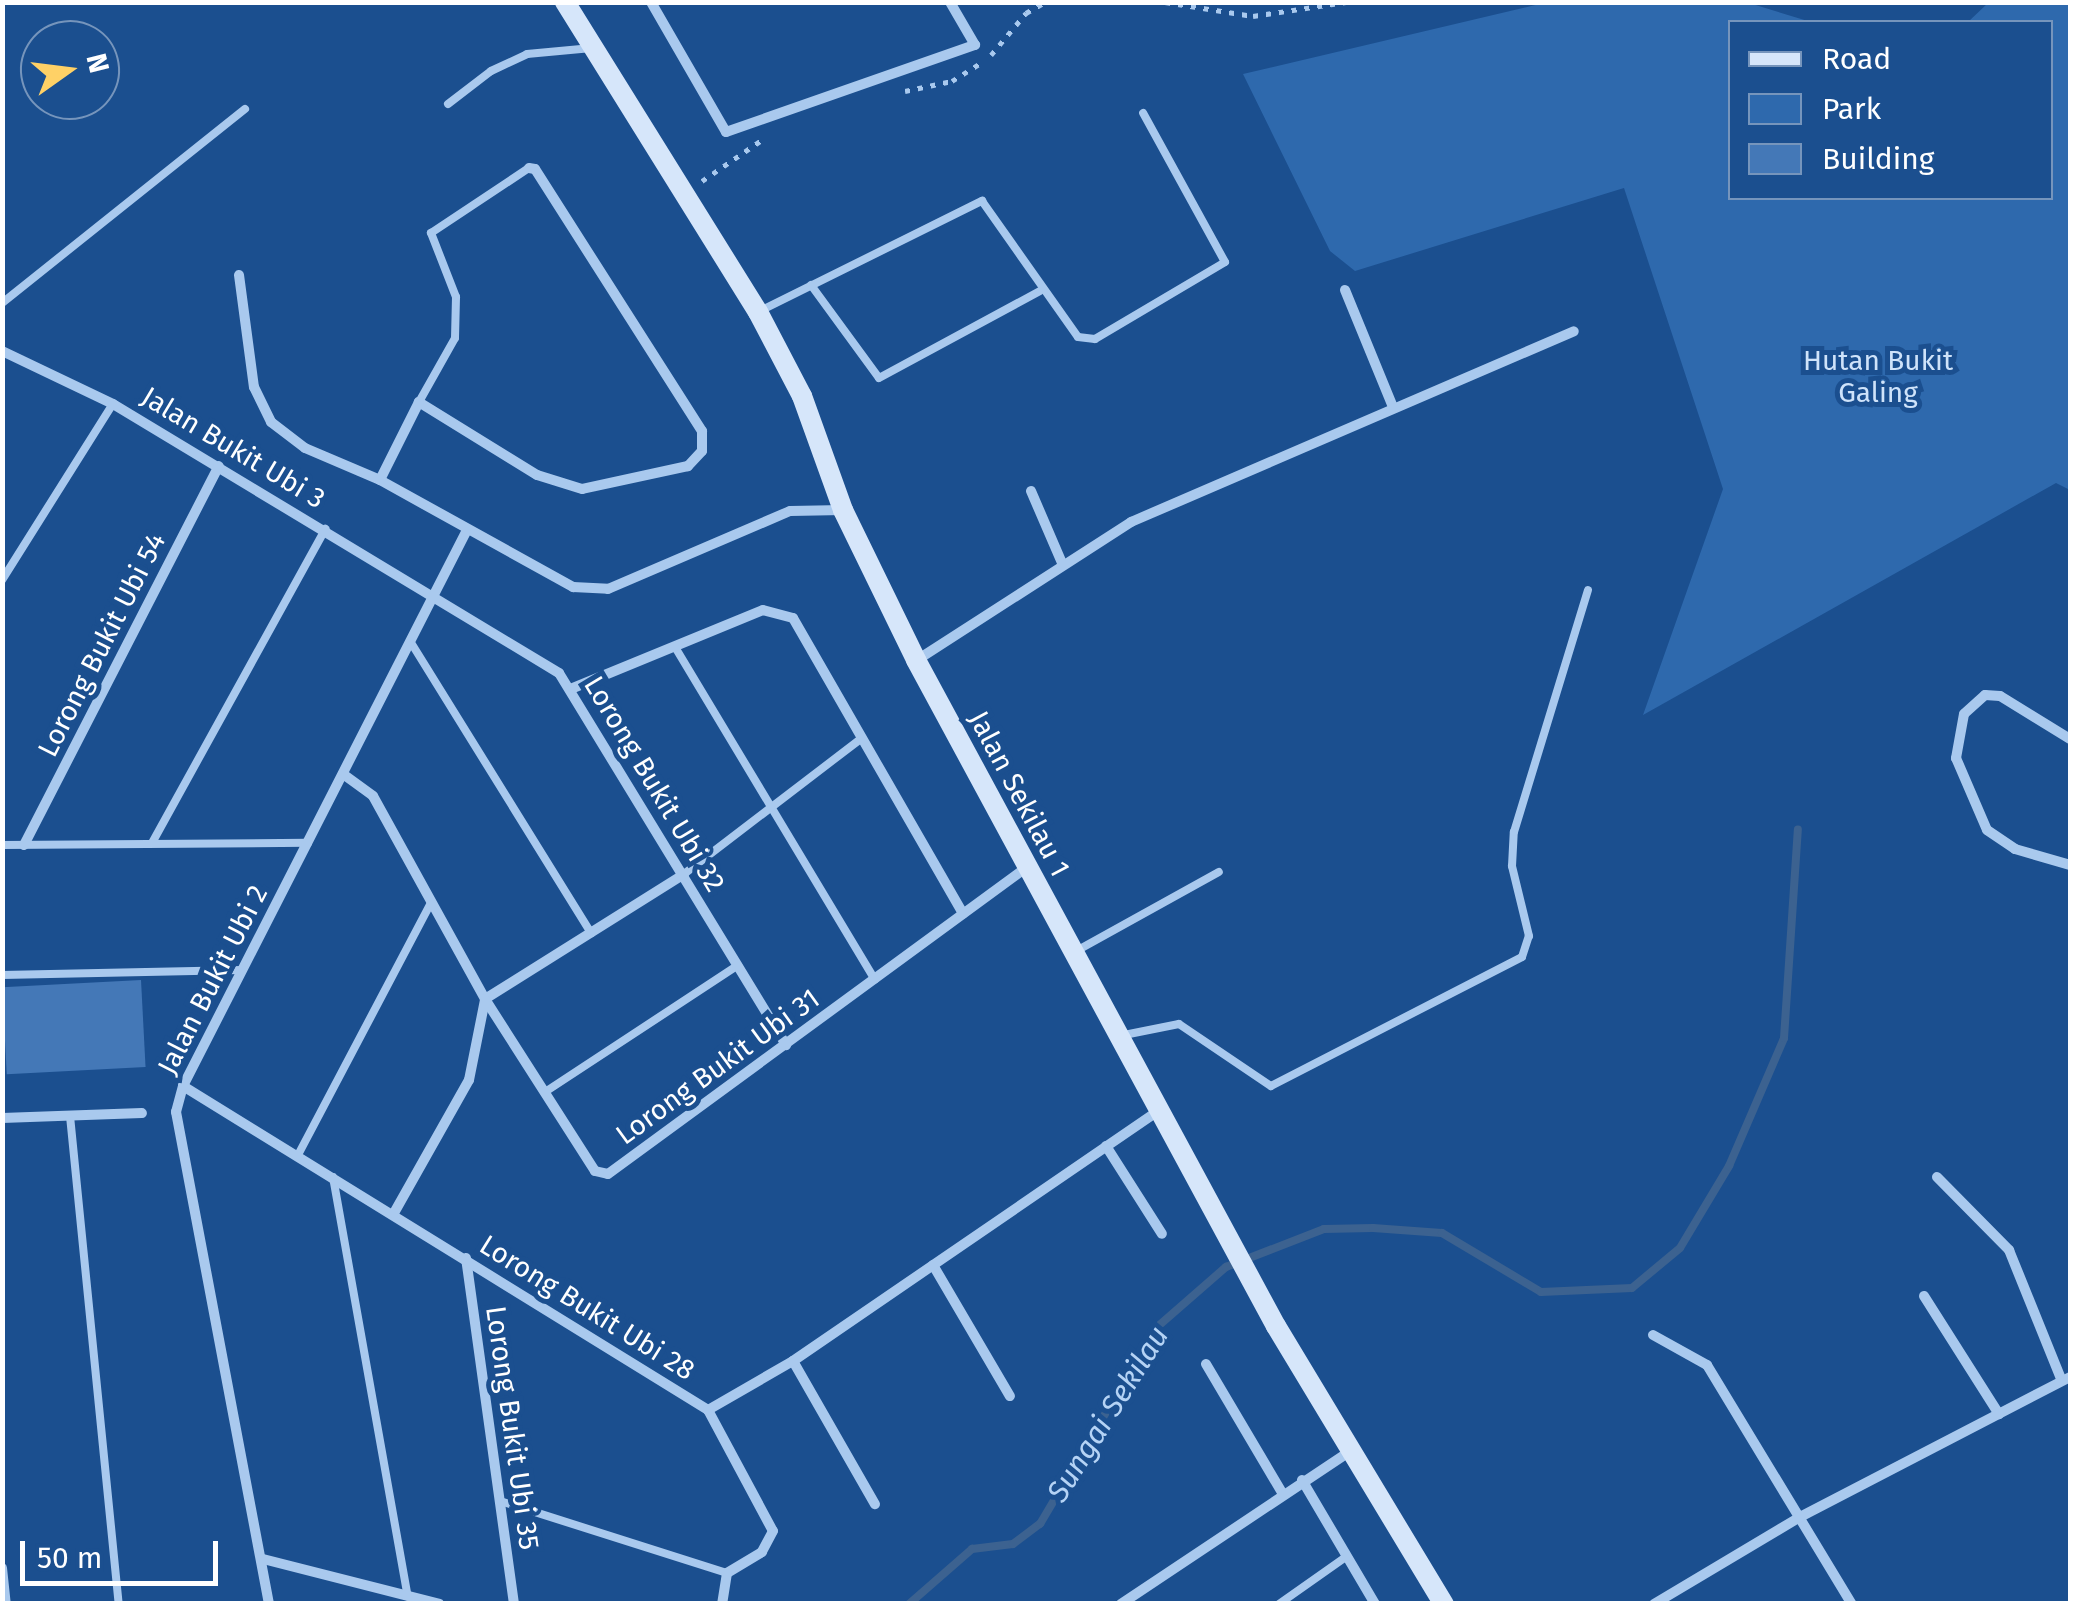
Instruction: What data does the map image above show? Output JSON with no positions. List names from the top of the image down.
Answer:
{
  "streets": {
    "street": [
      "Jalan Bukit Ubi 3",
      "Lorong Bukit Ubi 54",
      "Lorong Bukit Ubi 32",
      "Jalan Sekilau 1",
      "Jalan Bukit Ubi 2",
      "Lorong Bukit Ubi 31",
      "Lorong Bukit Ubi 28",
      "Lorong Bukit Ubi 35"
    ]
  },
  "crossings": [
    ["Jalan Bukit Ubi 3", "Lorong Bukit Ubi 54"],
    ["Jalan Bukit Ubi 3", "Lorong Bukit Ubi 32"],
    ["Jalan Bukit Ubi 3", "Jalan Bukit Ubi 2"],
    ["Lorong Bukit Ubi 32", "Jalan Bukit Ubi 2"],
    ["Lorong Bukit Ubi 32", "Lorong Bukit Ubi 31"],
    ["Jalan Sekilau 1", "Lorong Bukit Ubi 31"],
    ["Jalan Sekilau 1", "Lorong Bukit Ubi 28"],
    ["Jalan Bukit Ubi 2", "Lorong Bukit Ubi 31"],
    ["Jalan Bukit Ubi 2", "Lorong Bukit Ubi 28"],
    ["Lorong Bukit Ubi 28", "Lorong Bukit Ubi 35"]
  ],
  "water": ["Sungai Sekilau"],
  "parks": ["Hutan Bukit Galing"],
  "legend": ["Road", "Park", "Building"],
  "scale_bar": "50 m",
  "north": "right"
}
